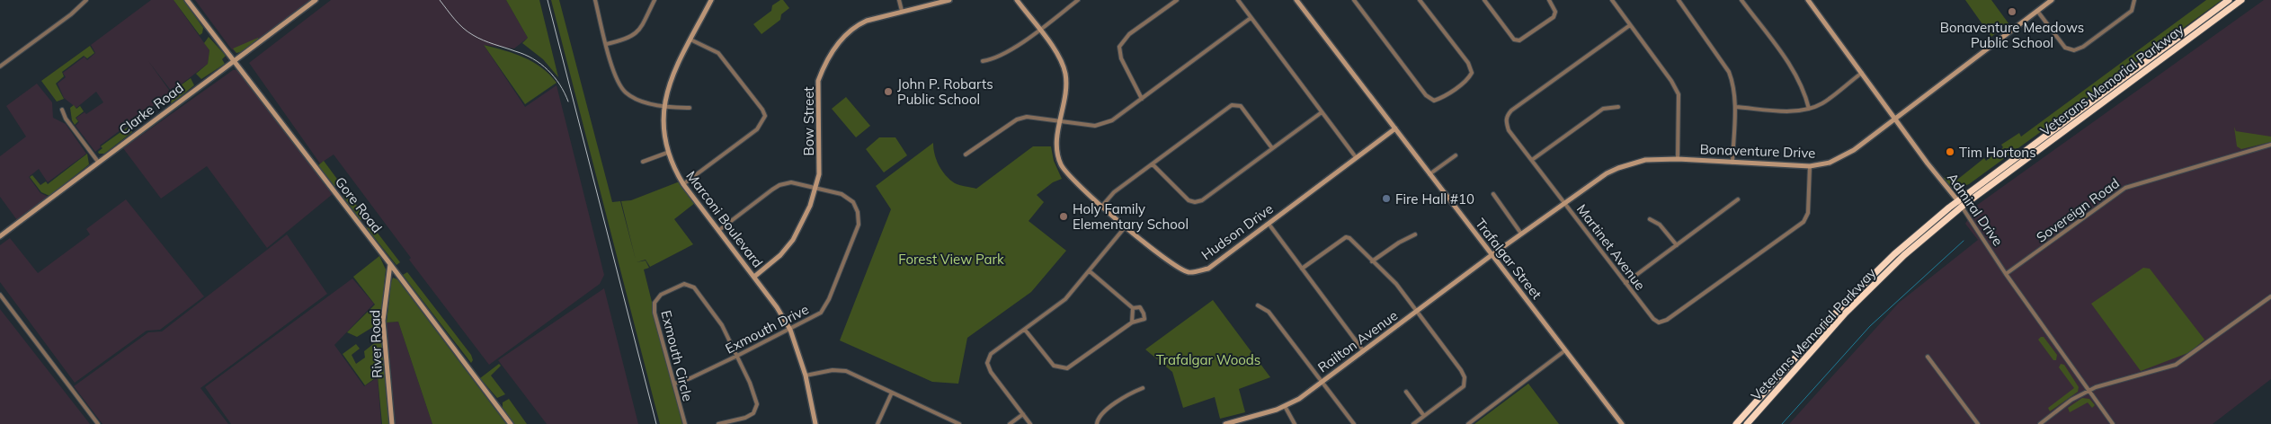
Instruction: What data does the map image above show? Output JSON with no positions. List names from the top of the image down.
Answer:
{
  "streets": {
    "highway": ["Veterans Memorial Parkway"],
    "street": [
      "Clarke Road",
      "Bow Street",
      "Bonaventure Drive",
      "Gore Road",
      "Admiral Drive",
      "Sovereign Road",
      "Marconi Boulevard",
      "Hudson Drive",
      "Martinet Avenue",
      "Trafalgar Street",
      "Exmouth Drive",
      "Railton Avenue",
      "River Road",
      "Exmouth Circle"
    ]
  },
  "crossings": [
    ["Veterans Memorial Parkway", "Admiral Drive"],
    ["Clarke Road", "Gore Road"],
    ["Bow Street", "Marconi Boulevard"],
    ["Bow Street", "Exmouth Drive"],
    ["Bonaventure Drive", "Admiral Drive"],
    ["Bonaventure Drive", "Martinet Avenue"],
    ["Bonaventure Drive", "Trafalgar Street"],
    ["Bonaventure Drive", "Railton Avenue"],
    ["Gore Road", "River Road"],
    ["Admiral Drive", "Sovereign Road"],
    ["Marconi Boulevard", "Exmouth Drive"],
    ["Hudson Drive", "Trafalgar Street"],
    ["Trafalgar Street", "Railton Avenue"],
    ["Exmouth Drive", "Exmouth Circle"]
  ],
  "parks": ["Forest View Park", "Trafalgar Woods"],
  "places": [
    "Bonaventure Meadows Public School",
    "John P. Robarts Public School",
    "Tim Hortons",
    "Fire Hall #10",
    "Holy Family Elementary School"
  ]
}
